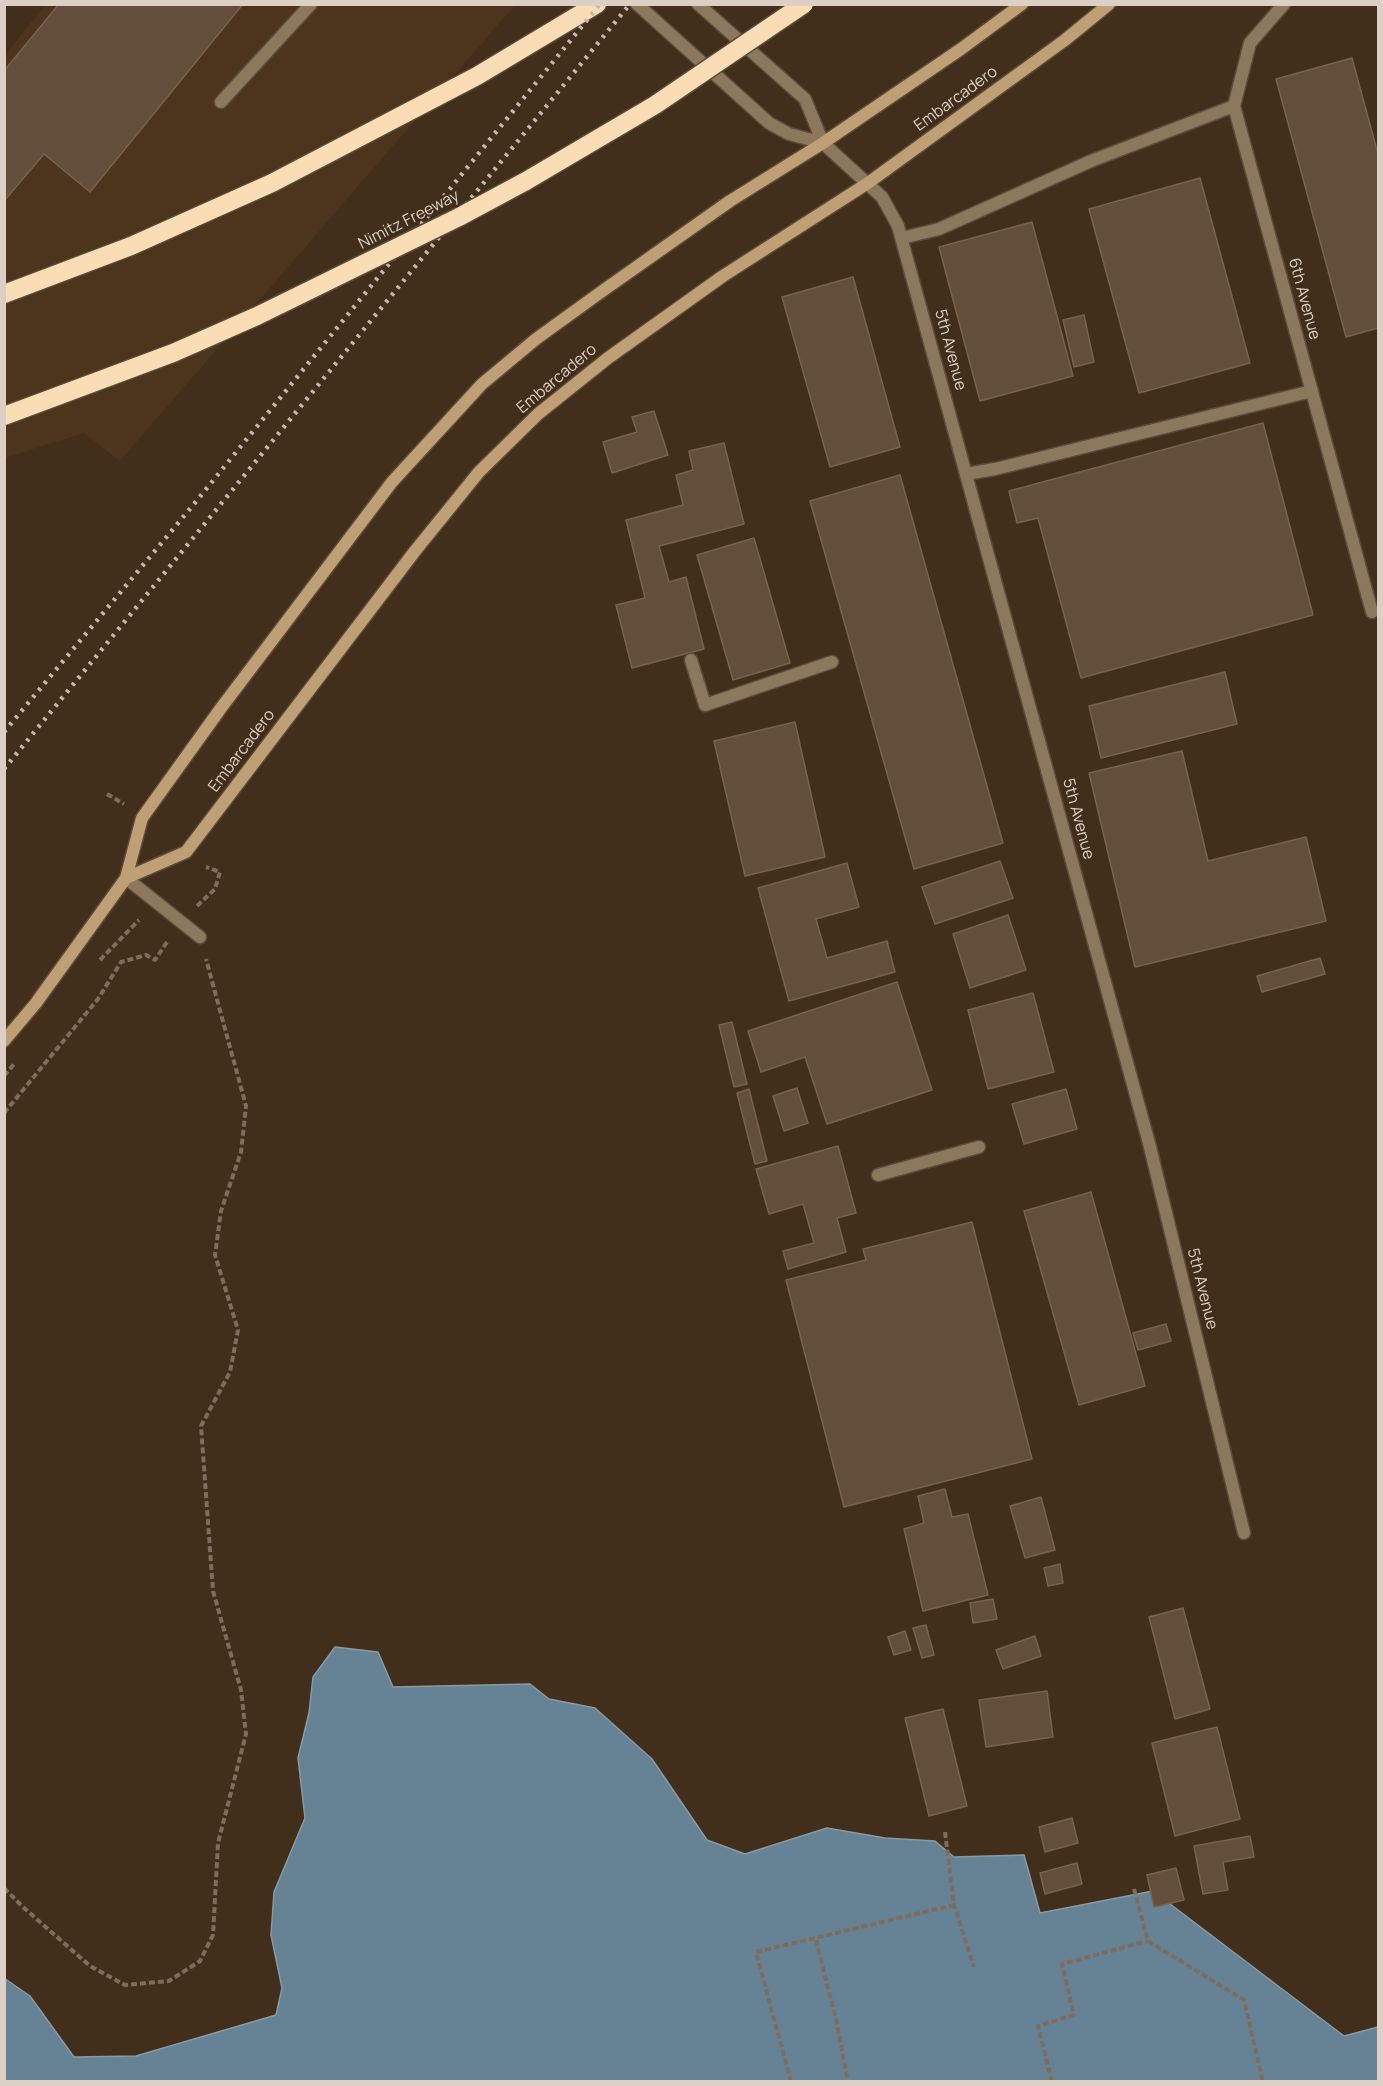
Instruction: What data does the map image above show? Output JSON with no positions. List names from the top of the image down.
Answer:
{
  "streets": {
    "highway": ["Nimitz Freeway"],
    "main road": ["Embarcadero"],
    "street": ["6th Avenue", "5th Avenue"]
  },
  "crossings": [
    ["Embarcadero", "5th Avenue"]
  ]
}
